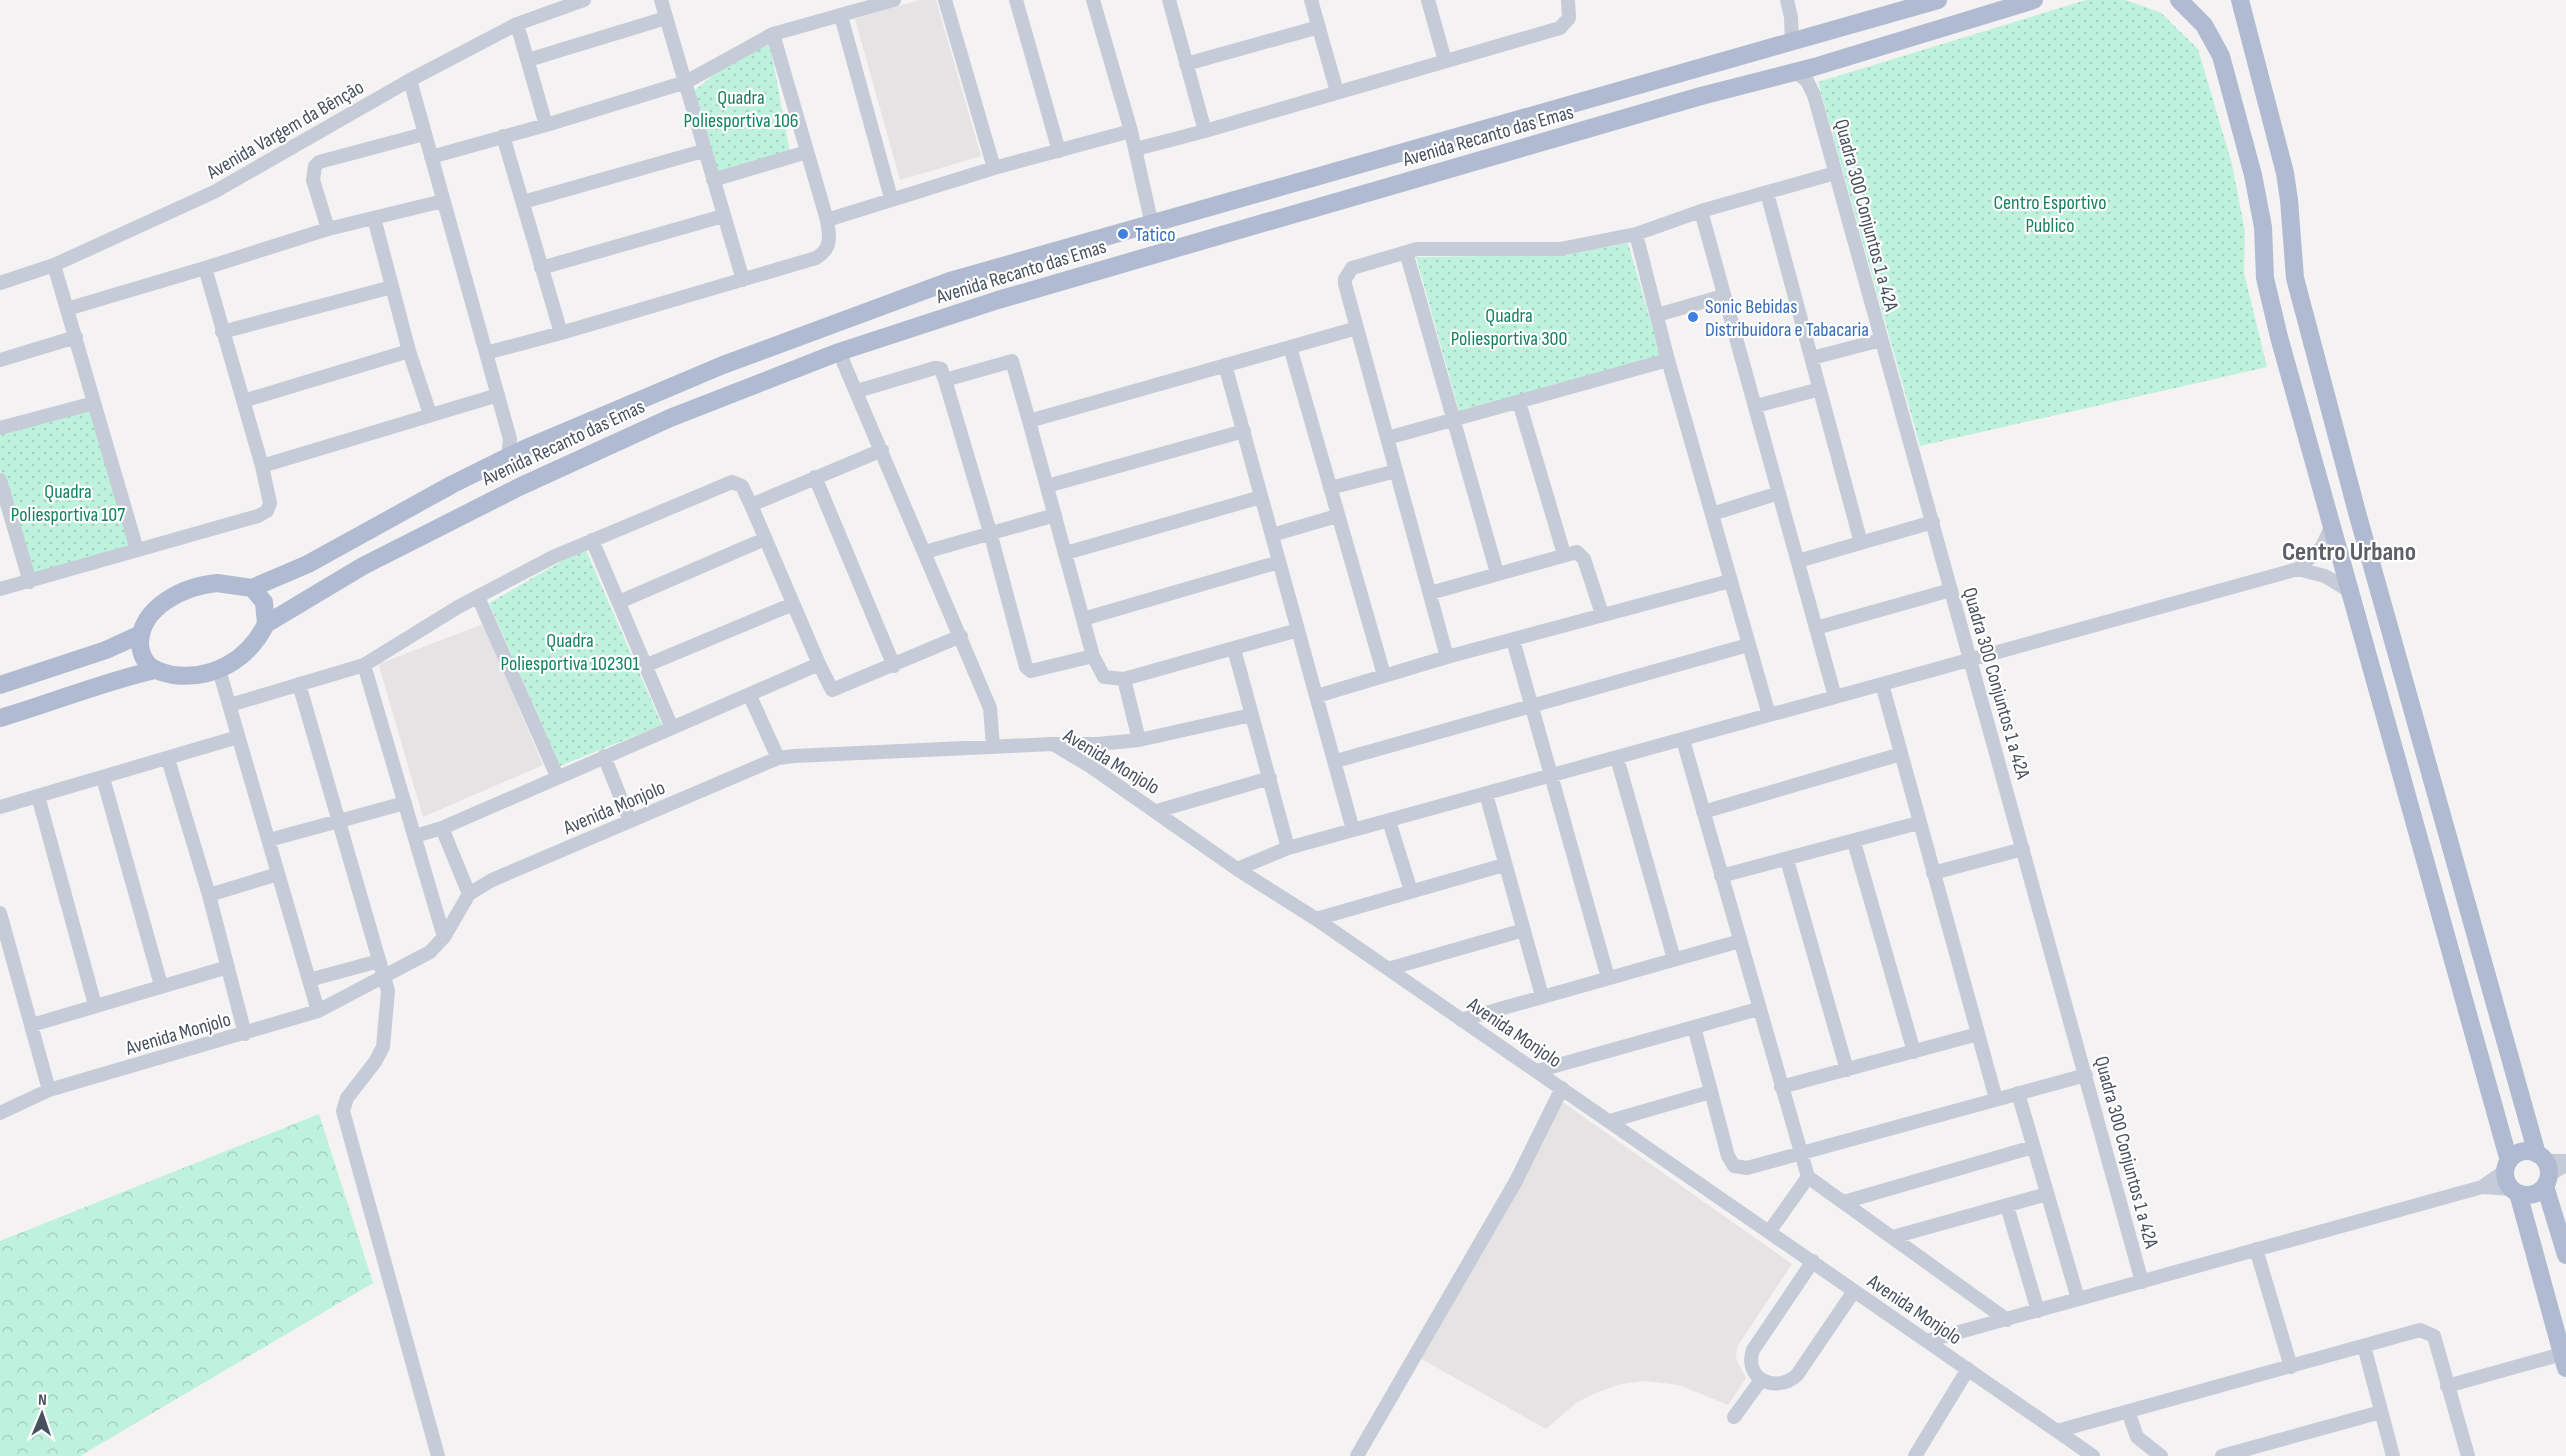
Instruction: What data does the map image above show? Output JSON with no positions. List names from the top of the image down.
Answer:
{
  "streets": {
    "main road": ["Avenida Recanto das Emas"],
    "street": ["Avenida Vargem da Bênção", "Quadra 300 Conjuntos 1 a 42A", "Avenida Monjolo"]
  },
  "crossings": [
    ["Avenida Recanto das Emas", "Quadra 300 Conjuntos 1 a 42A"]
  ],
  "districts": ["Centro Urbano"],
  "parks": [
    "Quadra Poliesportiva 106",
    "Centro Esportivo Publico",
    "Quadra Poliesportiva 300",
    "Quadra Poliesportiva 107",
    "Quadra Poliesportiva 102301"
  ],
  "places": ["Tatico", "Sonic Bebidas Distribuidora e Tabacaria"],
  "north": "top"
}
